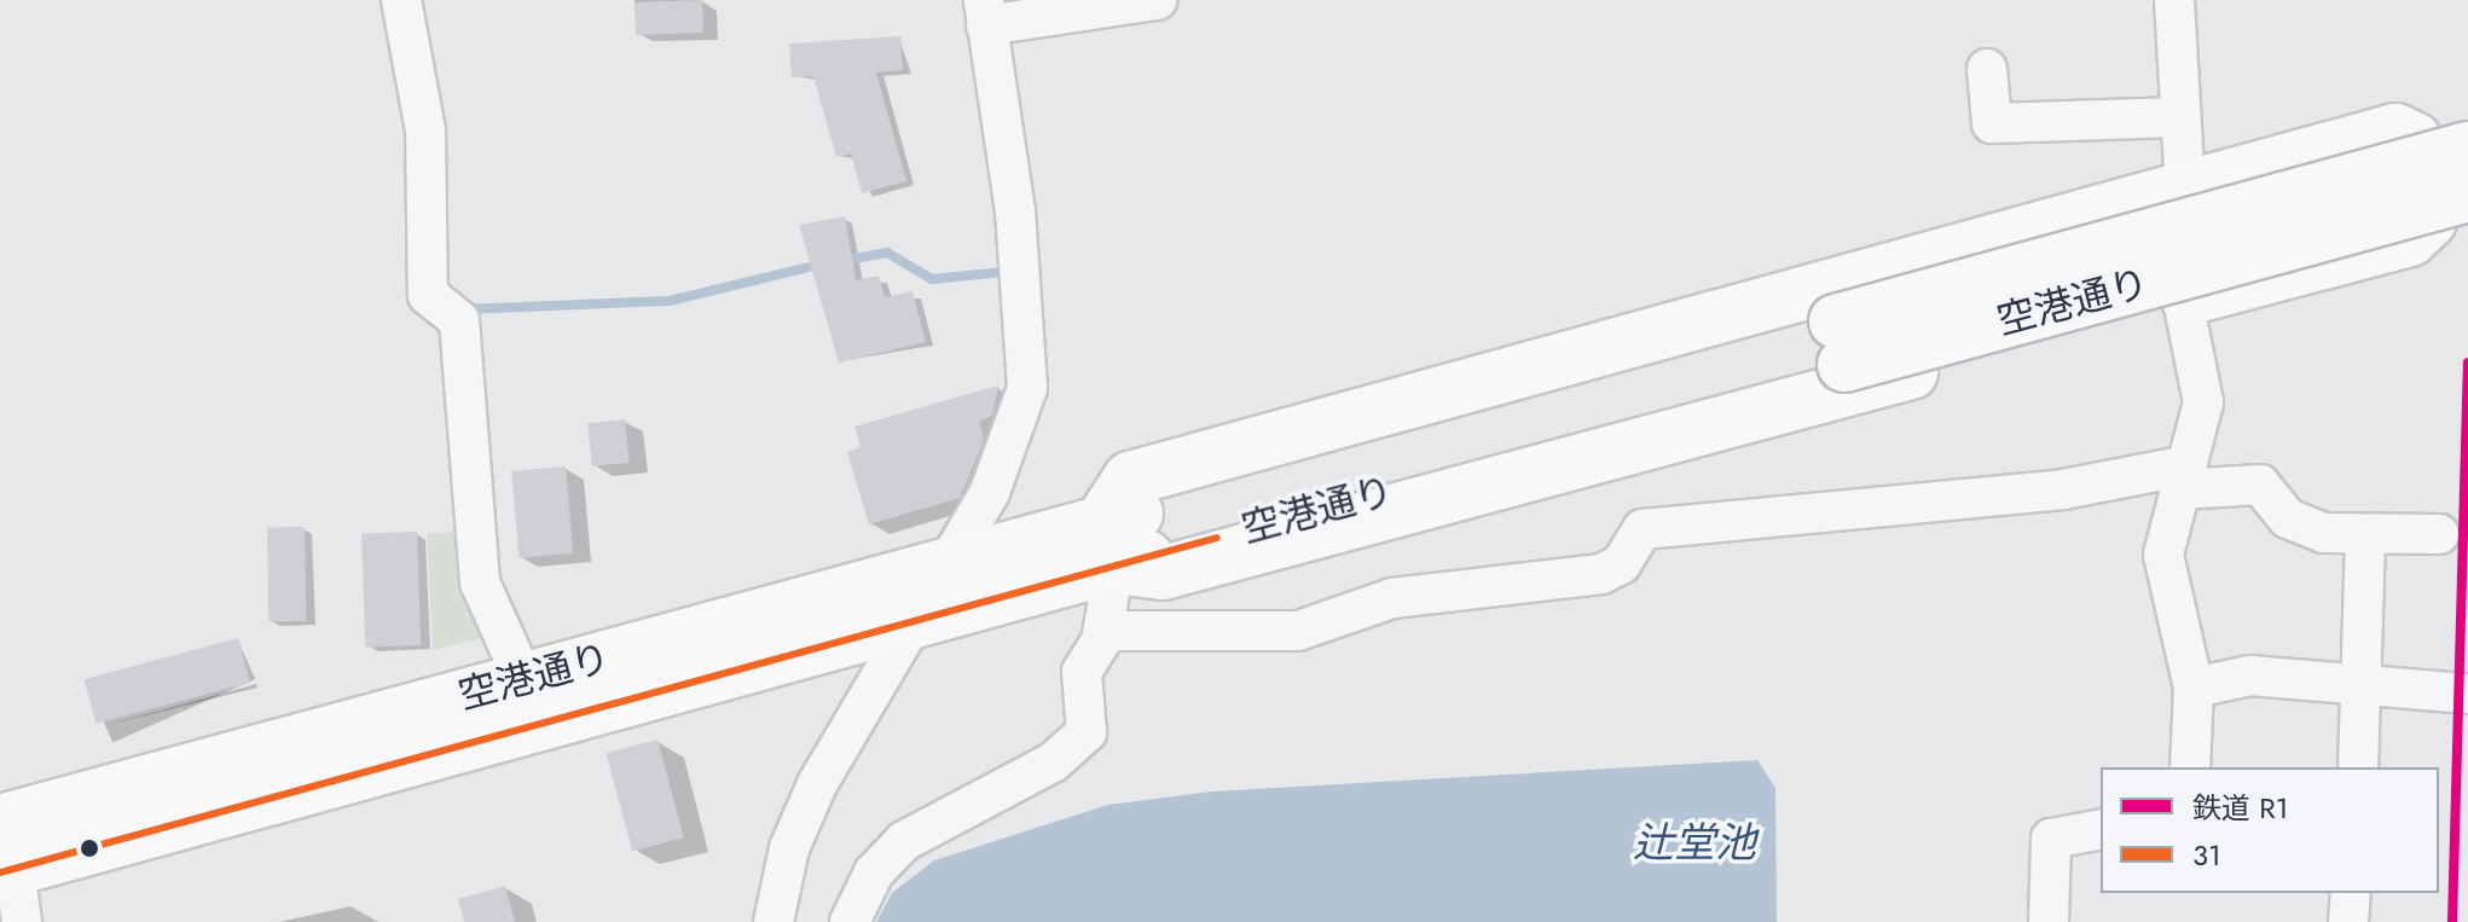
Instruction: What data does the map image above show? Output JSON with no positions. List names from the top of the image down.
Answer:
{
  "streets": {
    "highway": ["空港通り"]
  },
  "water": ["辻堂池"],
  "lines": ["rail line R1", "transit line 31"],
  "legend": ["鉄道 R1", "31"]
}
